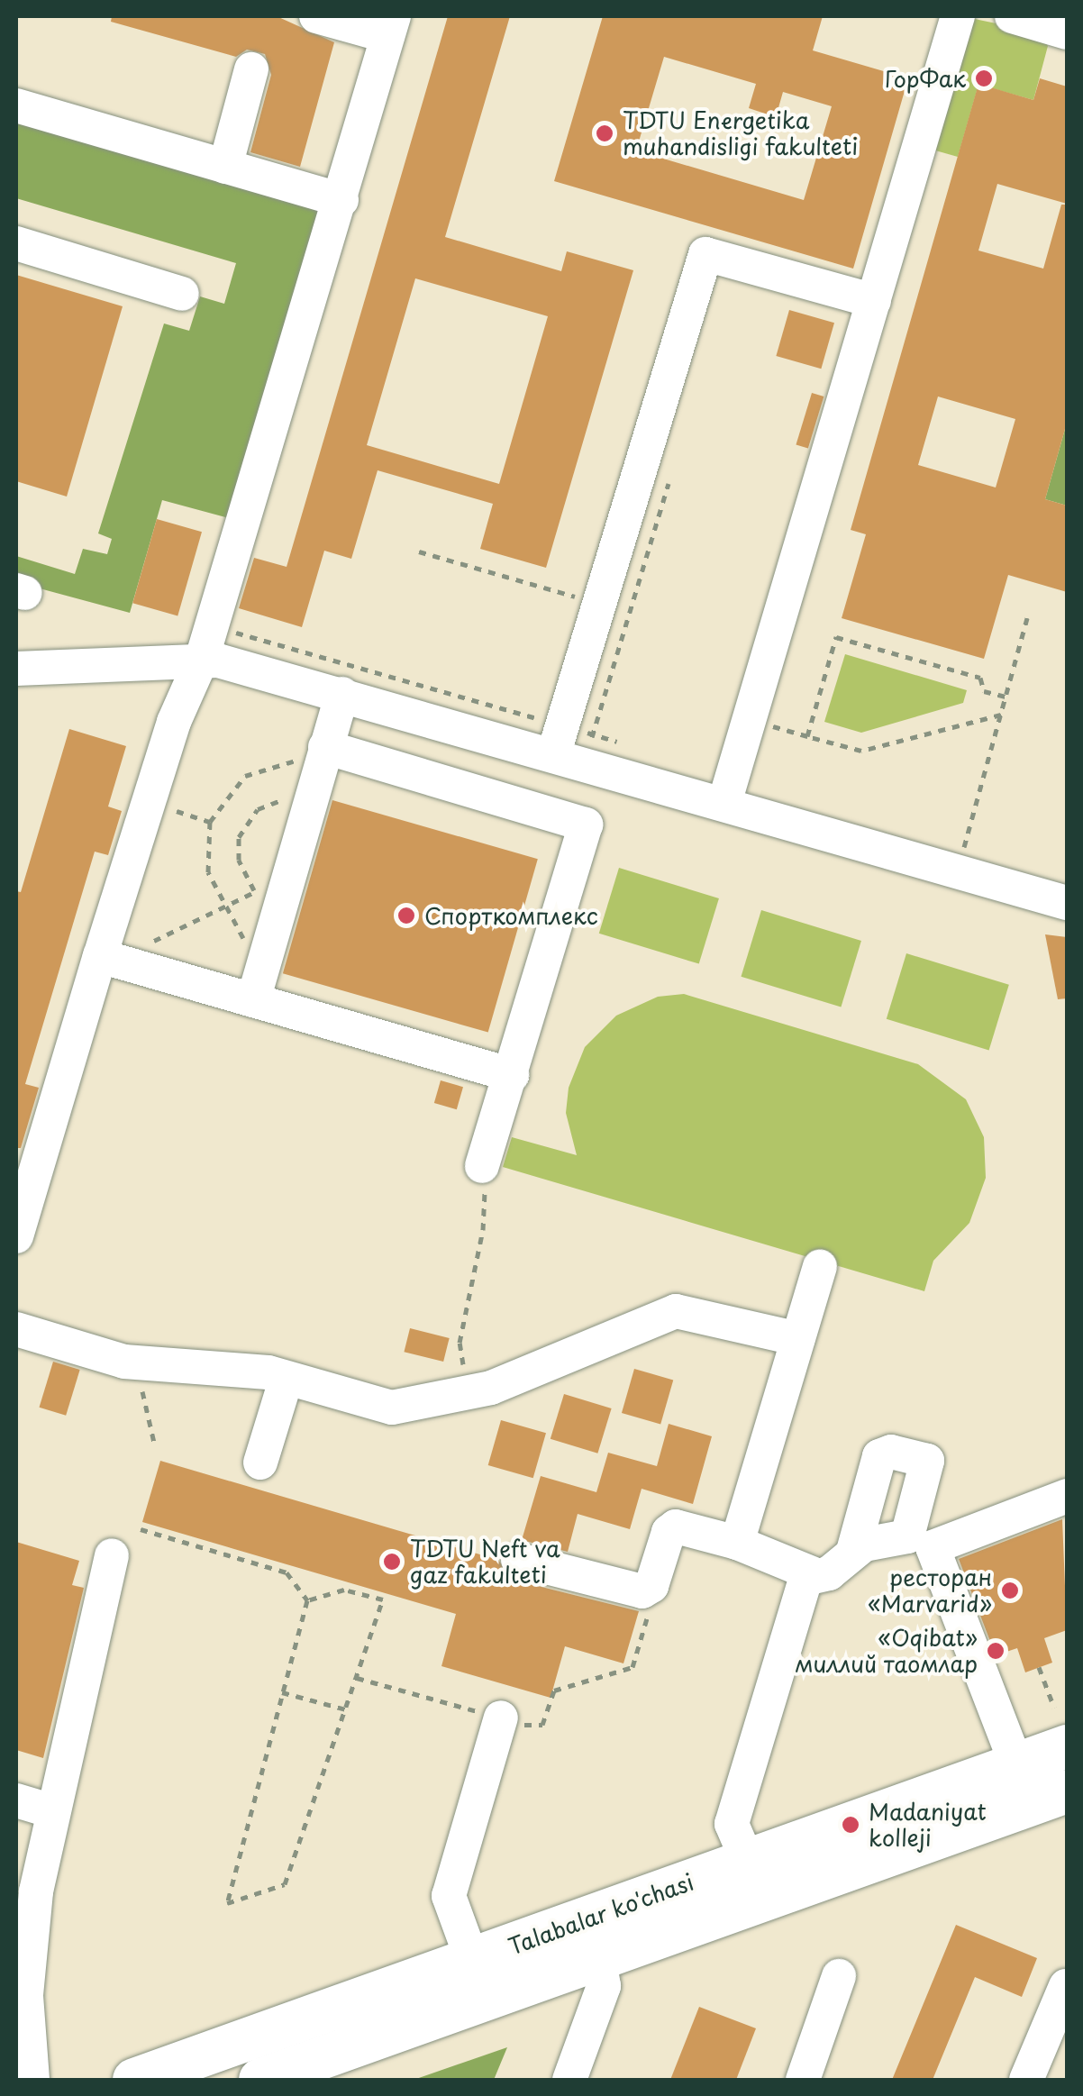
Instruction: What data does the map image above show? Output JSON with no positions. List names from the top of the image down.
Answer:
{
  "streets": {
    "main road": ["Talabalar ko'chasi"]
  },
  "places": [
    "ГорФак",
    "TDTU Energetika muhandisligi fakulteti",
    "Спорткомплекс",
    "TDTU Neft va gaz fakulteti",
    "ресторан «Marvarid»",
    "«Oqibat» миллий таомлар",
    "Madaniyat kolleji"
  ]
}
